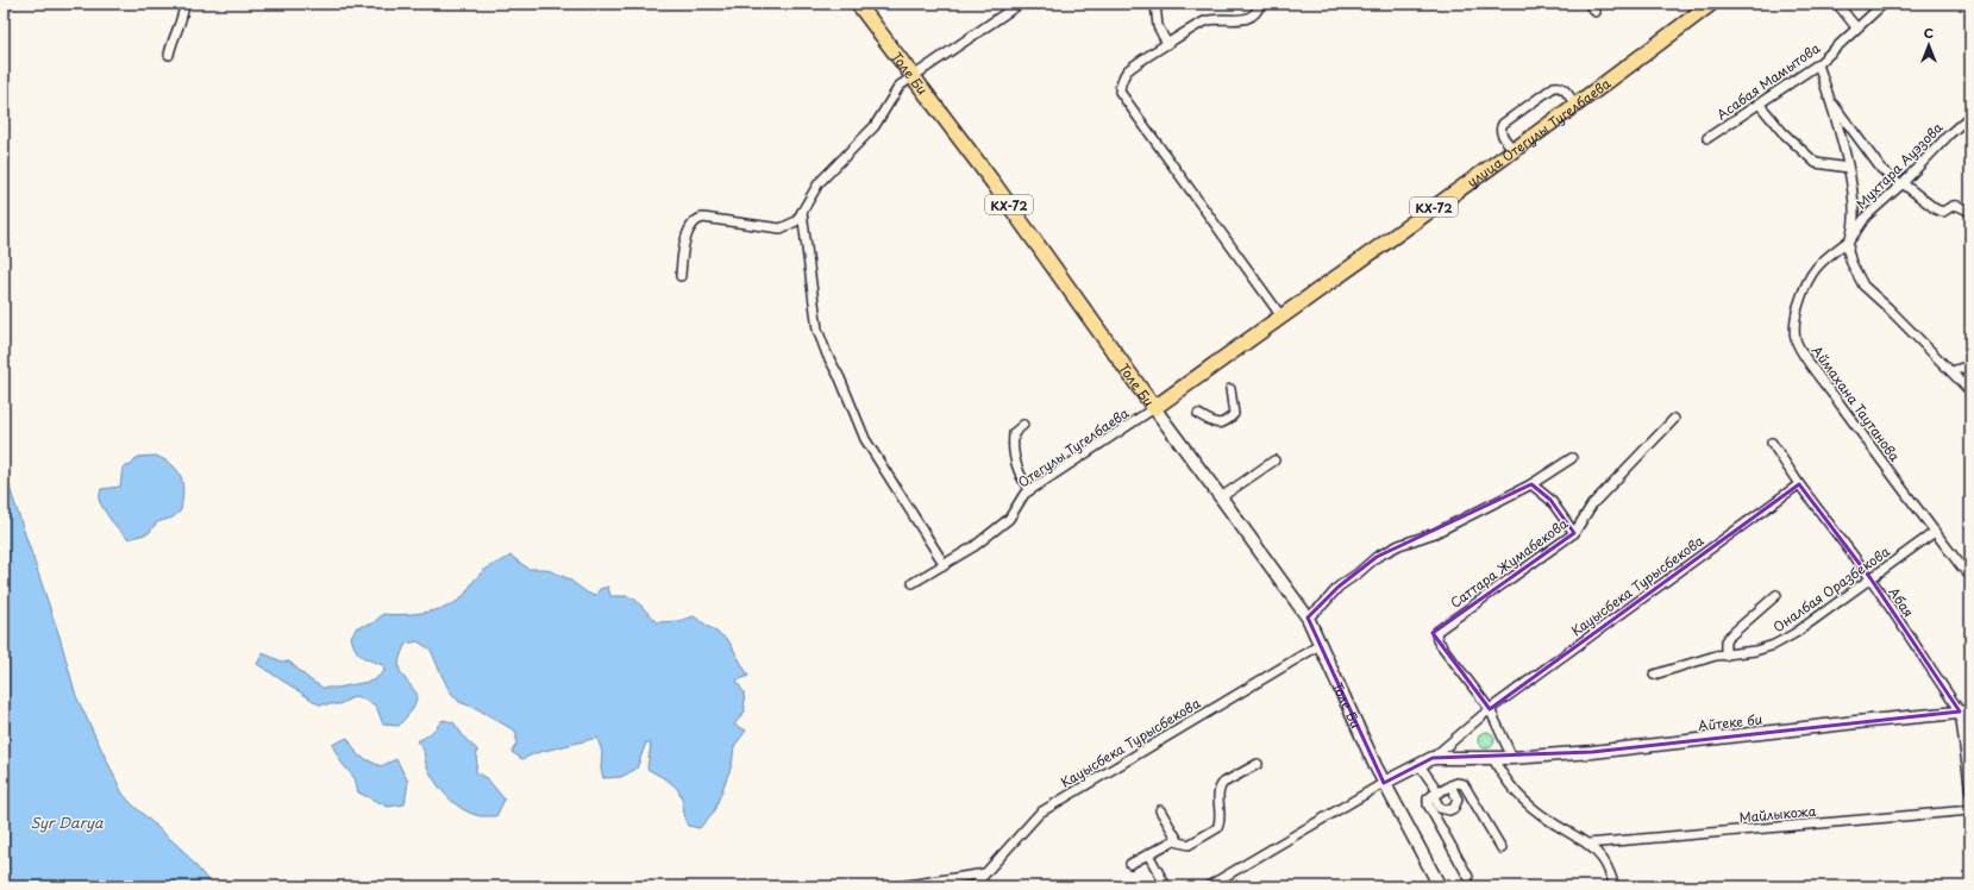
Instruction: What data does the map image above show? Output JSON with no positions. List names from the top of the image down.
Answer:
{
  "streets": {
    "main road": ["Толе Би", "улица Отегулы Тугелбаева", "КХ-72"],
    "street": [
      "Асабая Мамытова",
      "Мухтара Ауэзова",
      "Аймахана Таутанова",
      "Отегулы Тугелбаева",
      "Саттара Жумабекова",
      "Кауысбека Турысбекова",
      "Оналбая Оразбекова",
      "Абая",
      "Айтеке би",
      "Майлыкожа"
    ]
  },
  "crossings": [
    ["Толе Би", "улица Отегулы Тугелбаева"],
    ["Толе Би", "Отегулы Тугелбаева"],
    ["Толе Би", "Кауысбека Турысбекова"],
    ["улица Отегулы Тугелбаева", "Отегулы Тугелбаева"],
    ["Мухтара Ауэзова", "Аймахана Таутанова"],
    ["Аймахана Таутанова", "Оналбая Оразбекова"],
    ["Саттара Жумабекова", "Кауысбека Турысбекова"],
    ["Кауысбека Турысбекова", "Абая"],
    ["Кауысбека Турысбекова", "Айтеке би"],
    ["Оналбая Оразбекова", "Абая"],
    ["Абая", "Айтеке би"]
  ],
  "water": ["Syr Darya"],
  "north": "top"
}
